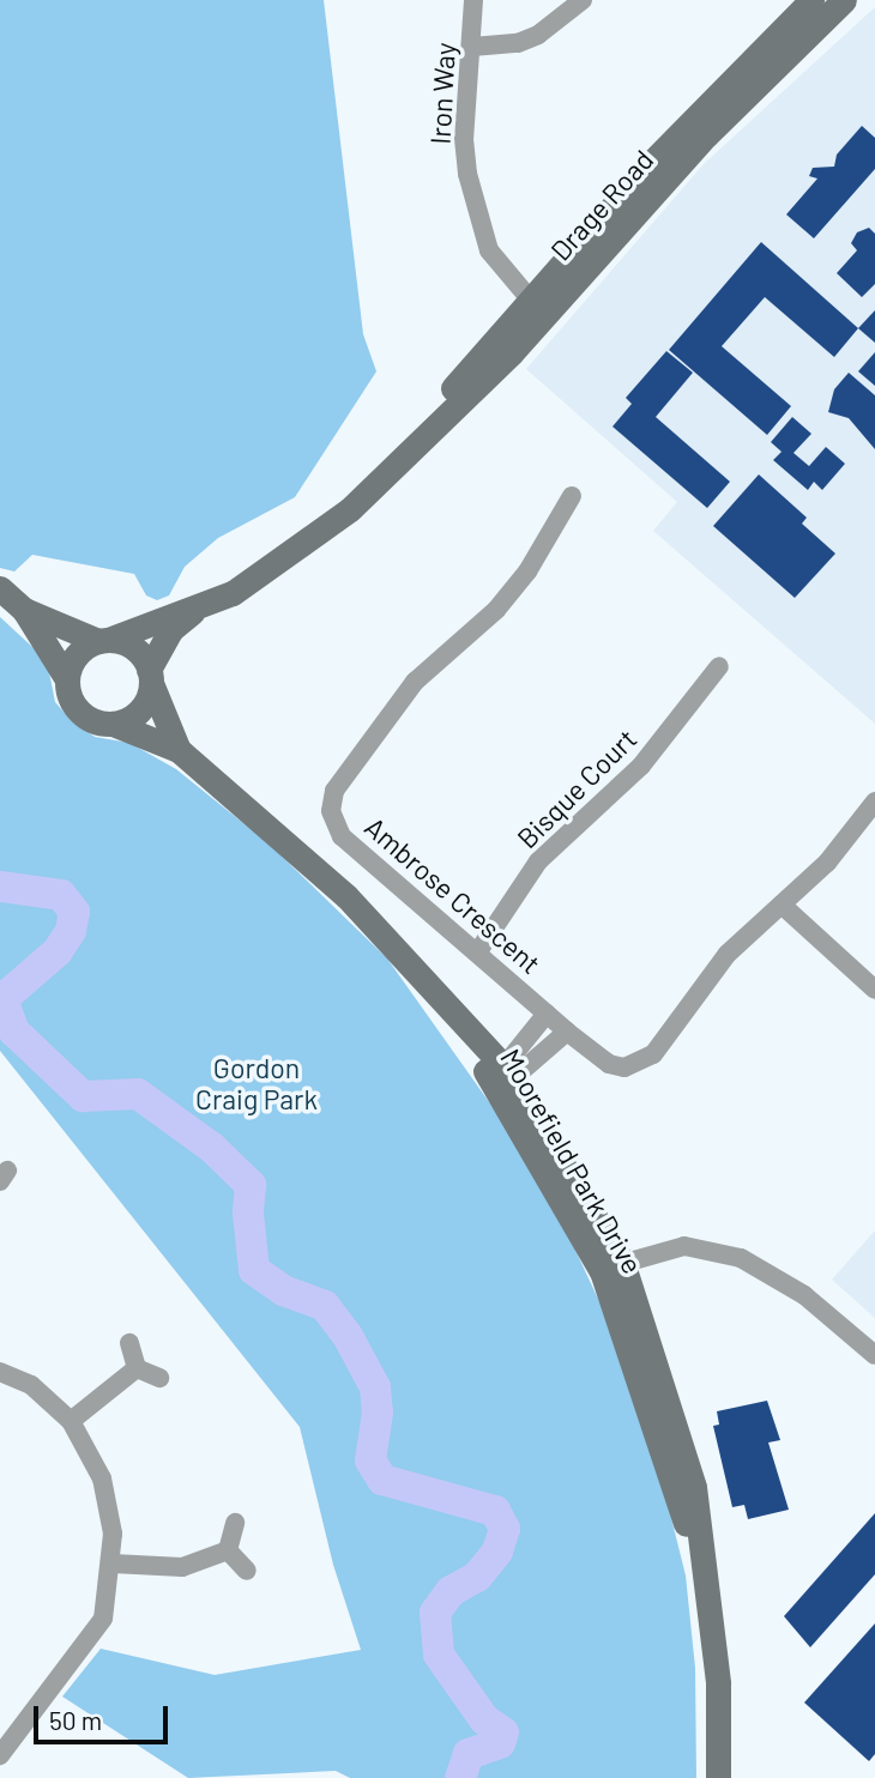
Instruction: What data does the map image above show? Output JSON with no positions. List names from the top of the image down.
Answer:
{
  "streets": {
    "main road": ["Drage Road", "Moorefield Park Drive"],
    "street": ["Iron Way", "Bisque Court", "Ambrose Crescent"]
  },
  "crossings": [
    ["Iron Way", "Drage Road"],
    ["Bisque Court", "Ambrose Crescent"],
    ["Ambrose Crescent", "Moorefield Park Drive"]
  ],
  "parks": ["Gordon Craig Park"],
  "scale_bar": "50 m"
}
